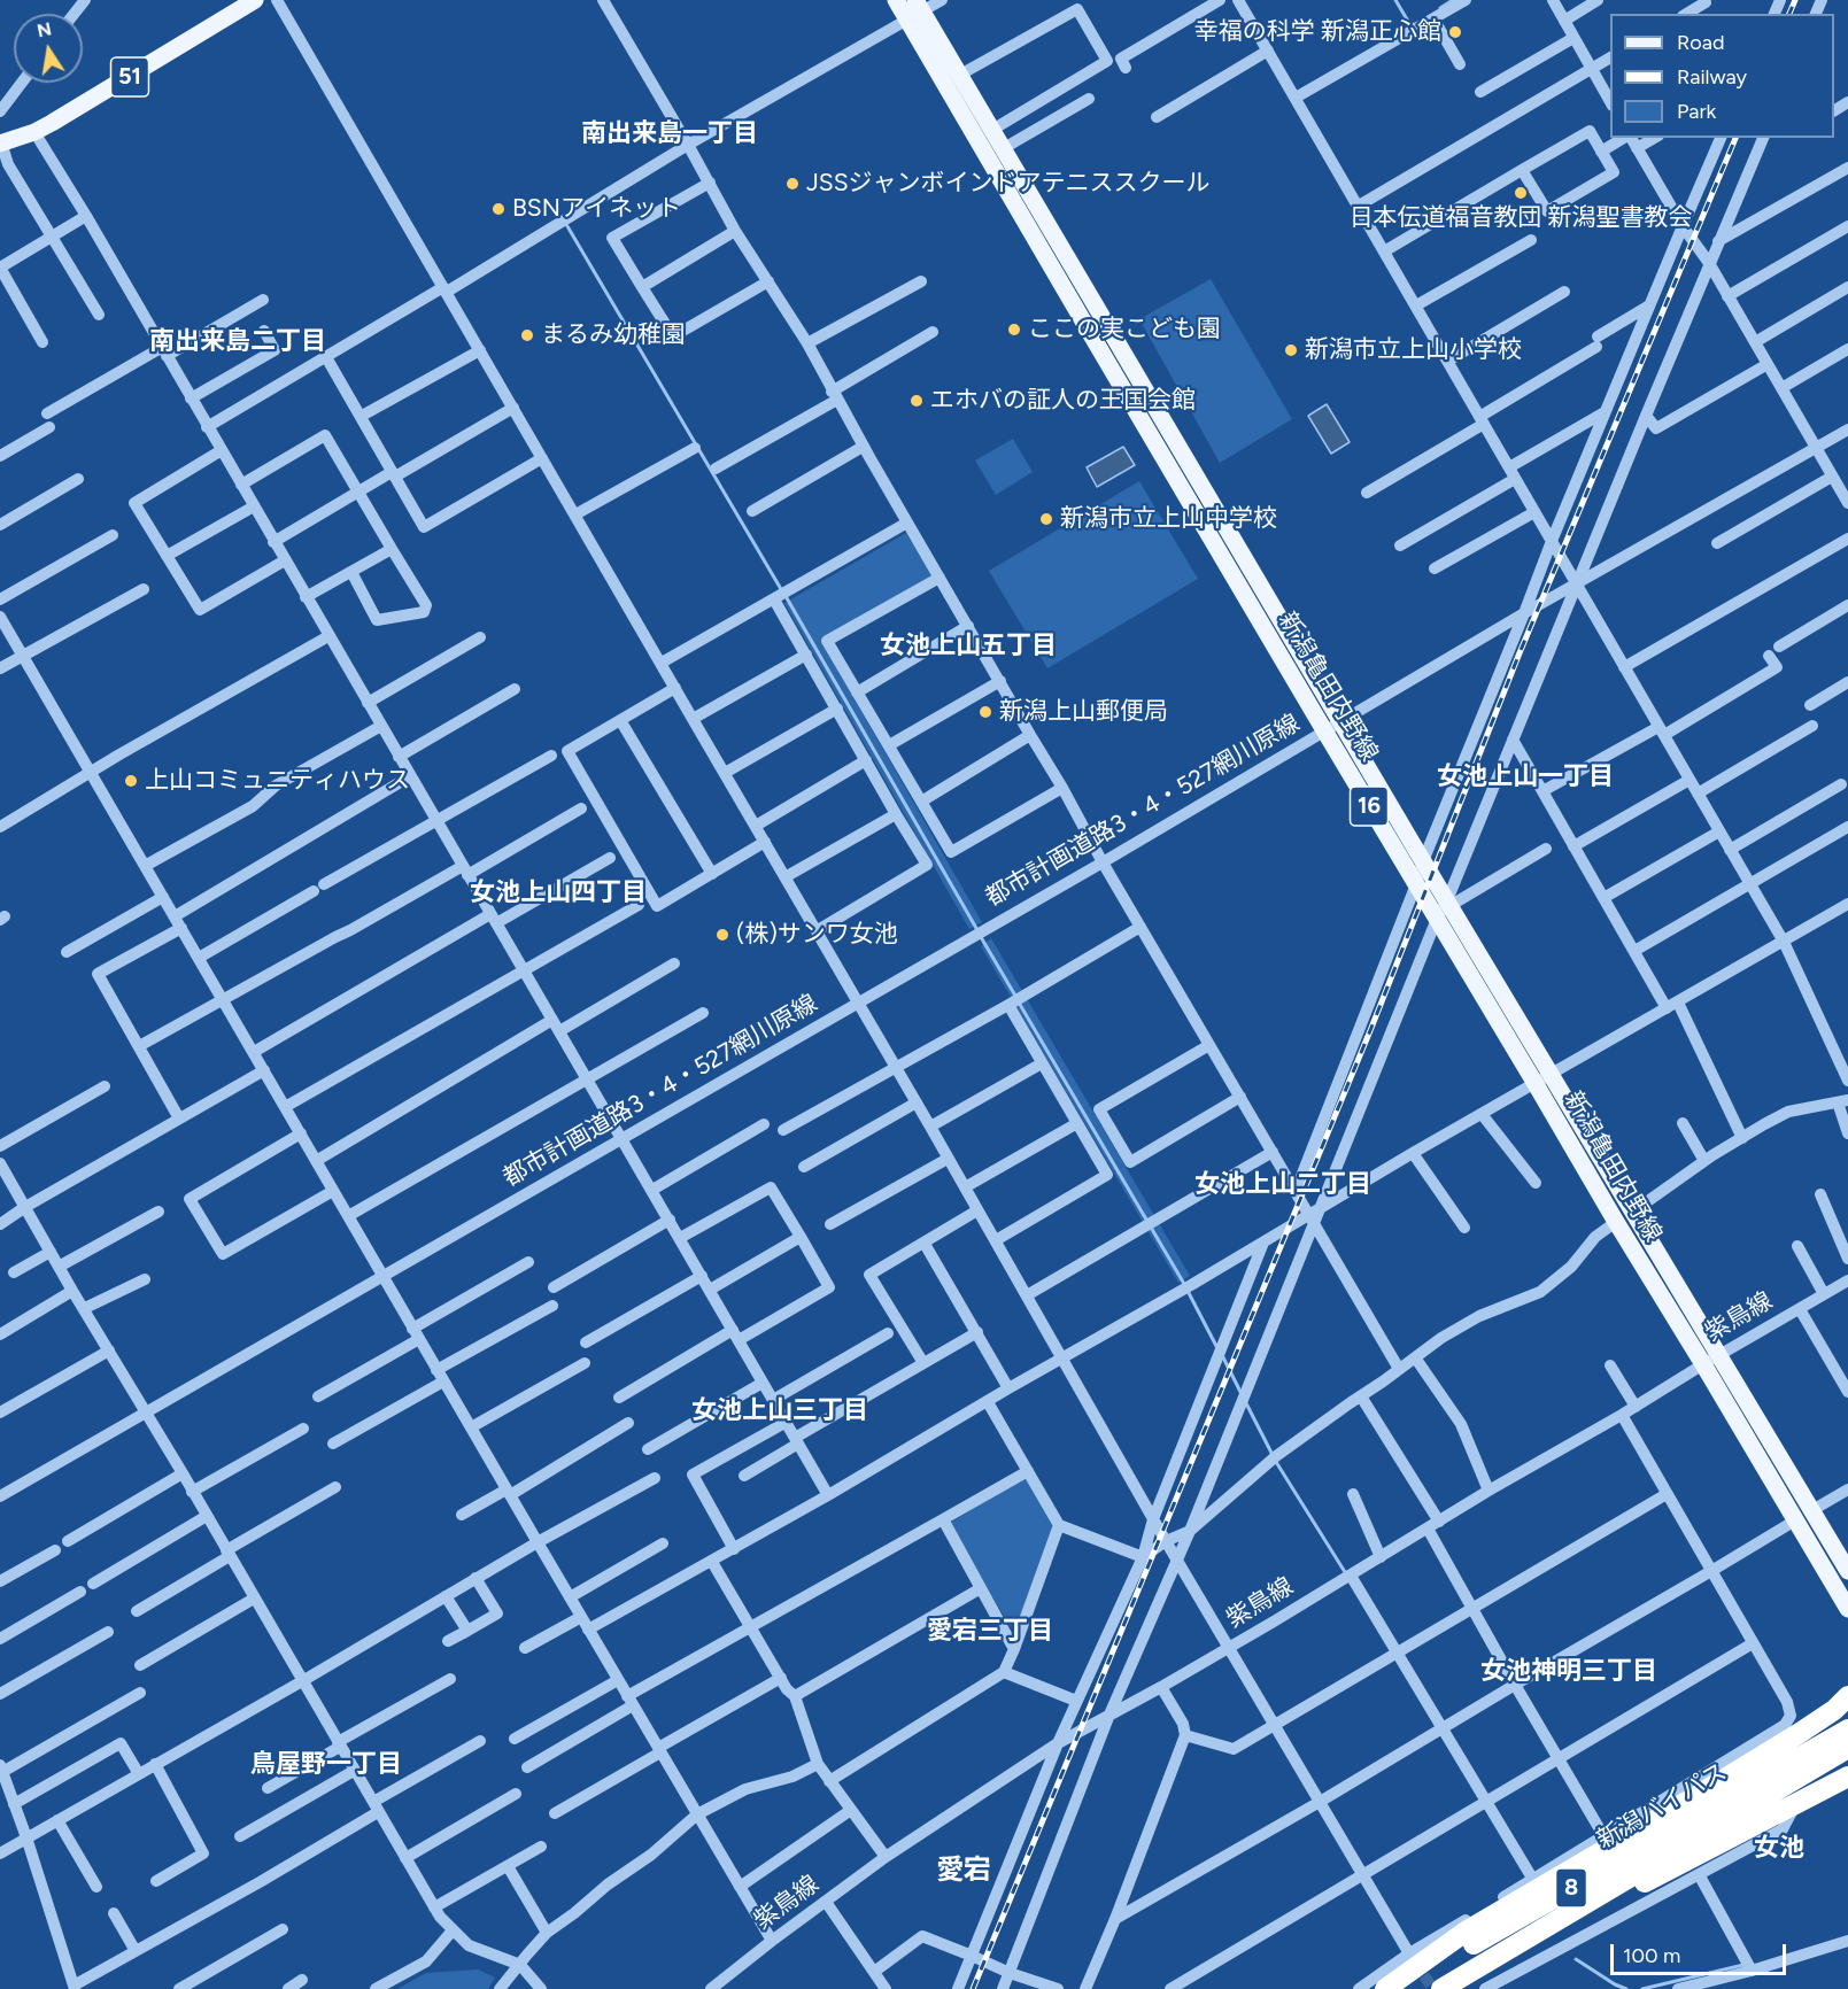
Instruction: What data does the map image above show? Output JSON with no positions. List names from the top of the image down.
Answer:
{
  "streets": {
    "highway": ["新潟バイパス", "8"],
    "main road": ["51", "新潟亀田内野線", "16"],
    "street": ["都市計画道路3・4・527網川原線", "紫鳥線"]
  },
  "crossings": [
    ["新潟亀田内野線", "都市計画道路3・4・527網川原線"],
    ["新潟亀田内野線", "紫鳥線"]
  ],
  "districts": [
    "南出来島一丁目",
    "南出来島二丁目",
    "女池上山五丁目",
    "女池上山一丁目",
    "女池上山四丁目",
    "女池上山二丁目",
    "女池上山三丁目",
    "愛宕三丁目",
    "女池神明三丁目",
    "鳥屋野一丁目",
    "女池",
    "愛宕"
  ],
  "places": [
    "幸福の科学 新潟正心館",
    "JSSジャンボインドアテニススクール",
    "日本伝道福音教団 新潟聖書教会",
    "BSNアイネット",
    "ここの実こども園",
    "まるみ幼稚園",
    "新潟市立上山小学校",
    "エホバの証人の王国会館",
    "新潟市立上山中学校",
    "新潟上山郵便局",
    "上山コミュニティハウス",
    "(株)サンワ女池"
  ],
  "legend": ["Road", "Railway", "Park"],
  "scale_bar": "100 m",
  "north": "top"
}
